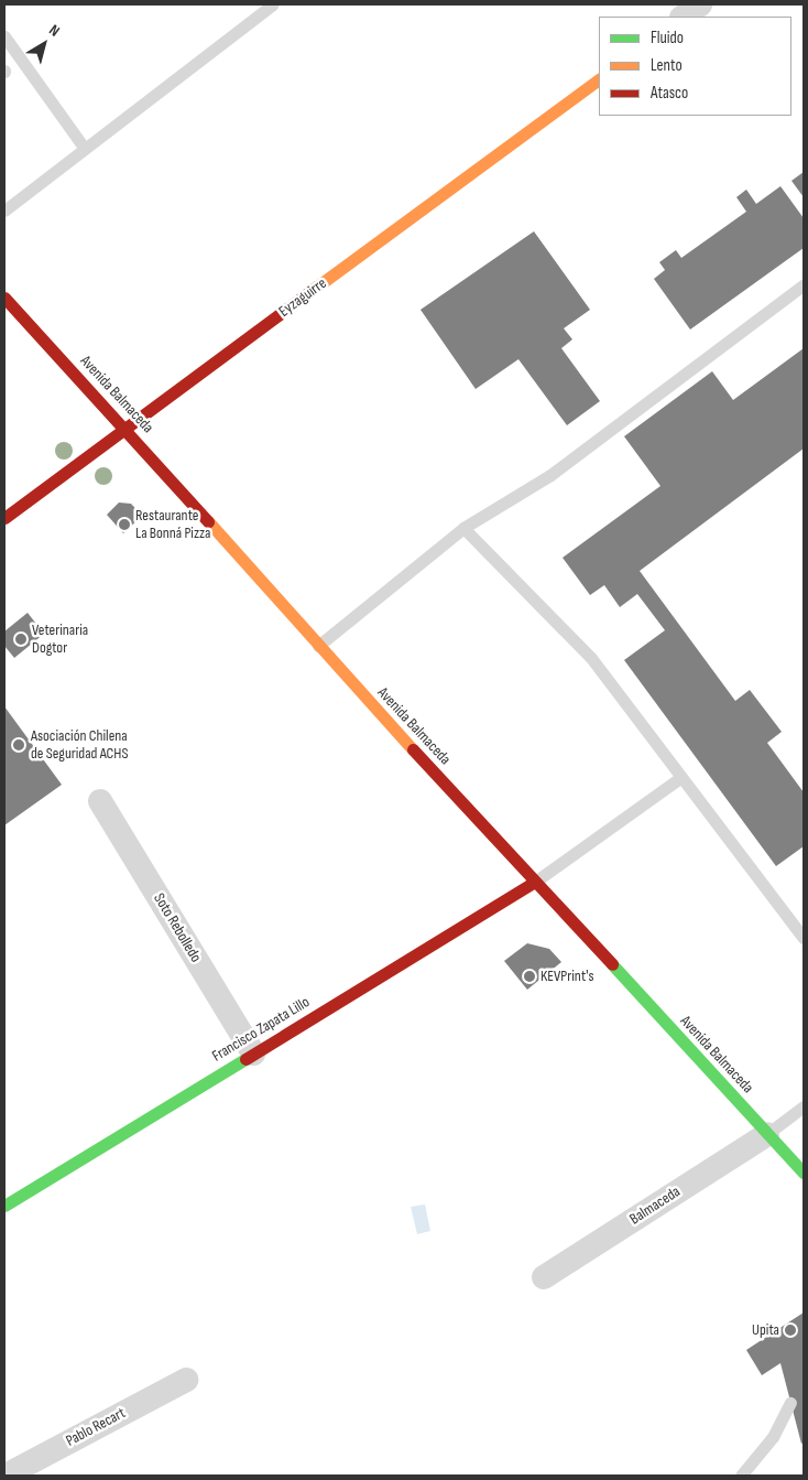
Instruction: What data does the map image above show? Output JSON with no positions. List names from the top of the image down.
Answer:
{
  "streets": {
    "street": [
      "Eyzaguirre",
      "Avenida Balmaceda",
      "Soto Rebolledo",
      "Francisco Zapata Lillo",
      "Balmaceda",
      "Pablo Recart"
    ]
  },
  "crossings": [
    ["Eyzaguirre", "Avenida Balmaceda"],
    ["Avenida Balmaceda", "Francisco Zapata Lillo"],
    ["Avenida Balmaceda", "Balmaceda"],
    ["Soto Rebolledo", "Francisco Zapata Lillo"]
  ],
  "places": [
    "Restaurante La Bonná Pizza",
    "Veterinaria Dogtor",
    "Asociación Chilena de Seguridad ACHS",
    "KEVPrint's",
    "Upita"
  ],
  "legend": ["Fluido", "Lento", "Atasco"],
  "north": "top right"
}
